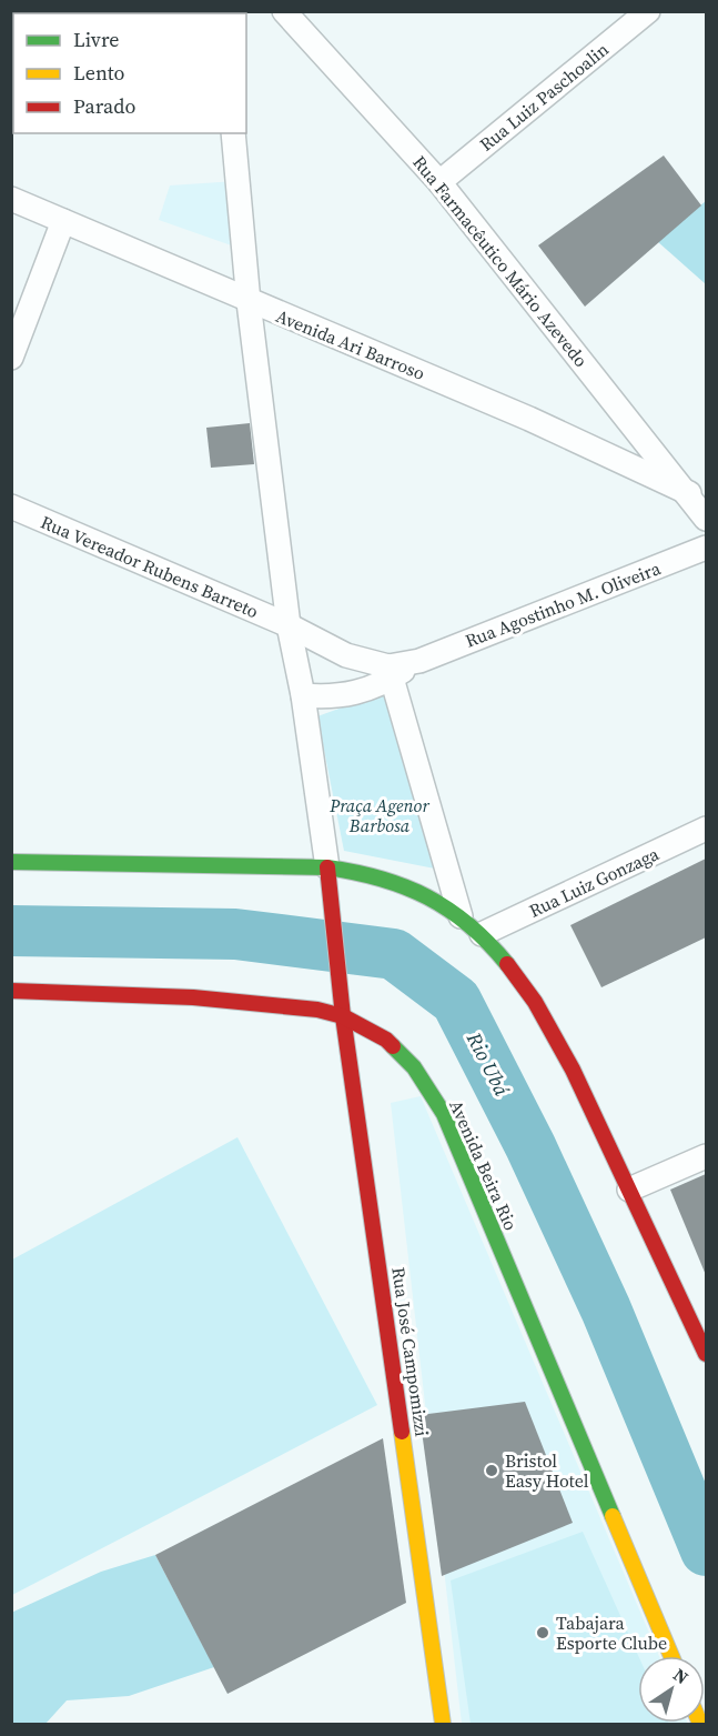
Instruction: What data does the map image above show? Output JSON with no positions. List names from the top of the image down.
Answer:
{
  "streets": {
    "main road": ["Avenida Beira Rio", "Rua José Campomizzi"],
    "street": [
      "Rua Luiz Paschoalin",
      "Rua Farmacêutico Mário Azevedo",
      "Avenida Ari Barroso",
      "Rua Vereador Rubens Barreto",
      "Rua Agostinho M. Oliveira",
      "Rua Luiz Gonzaga"
    ]
  },
  "crossings": [
    ["Rua Luiz Paschoalin", "Rua Farmacêutico Mário Azevedo"],
    ["Rua Farmacêutico Mário Azevedo", "Avenida Ari Barroso"],
    ["Rua Vereador Rubens Barreto", "Rua Agostinho M. Oliveira"],
    ["Avenida Beira Rio", "Rua José Campomizzi"]
  ],
  "water": ["Rio Ubá"],
  "parks": ["Praça Agenor Barbosa"],
  "places": ["Bristol Easy Hotel", "Tabajara Esporte Clube"],
  "legend": ["Livre", "Lento", "Parado"],
  "north": "top right"
}
